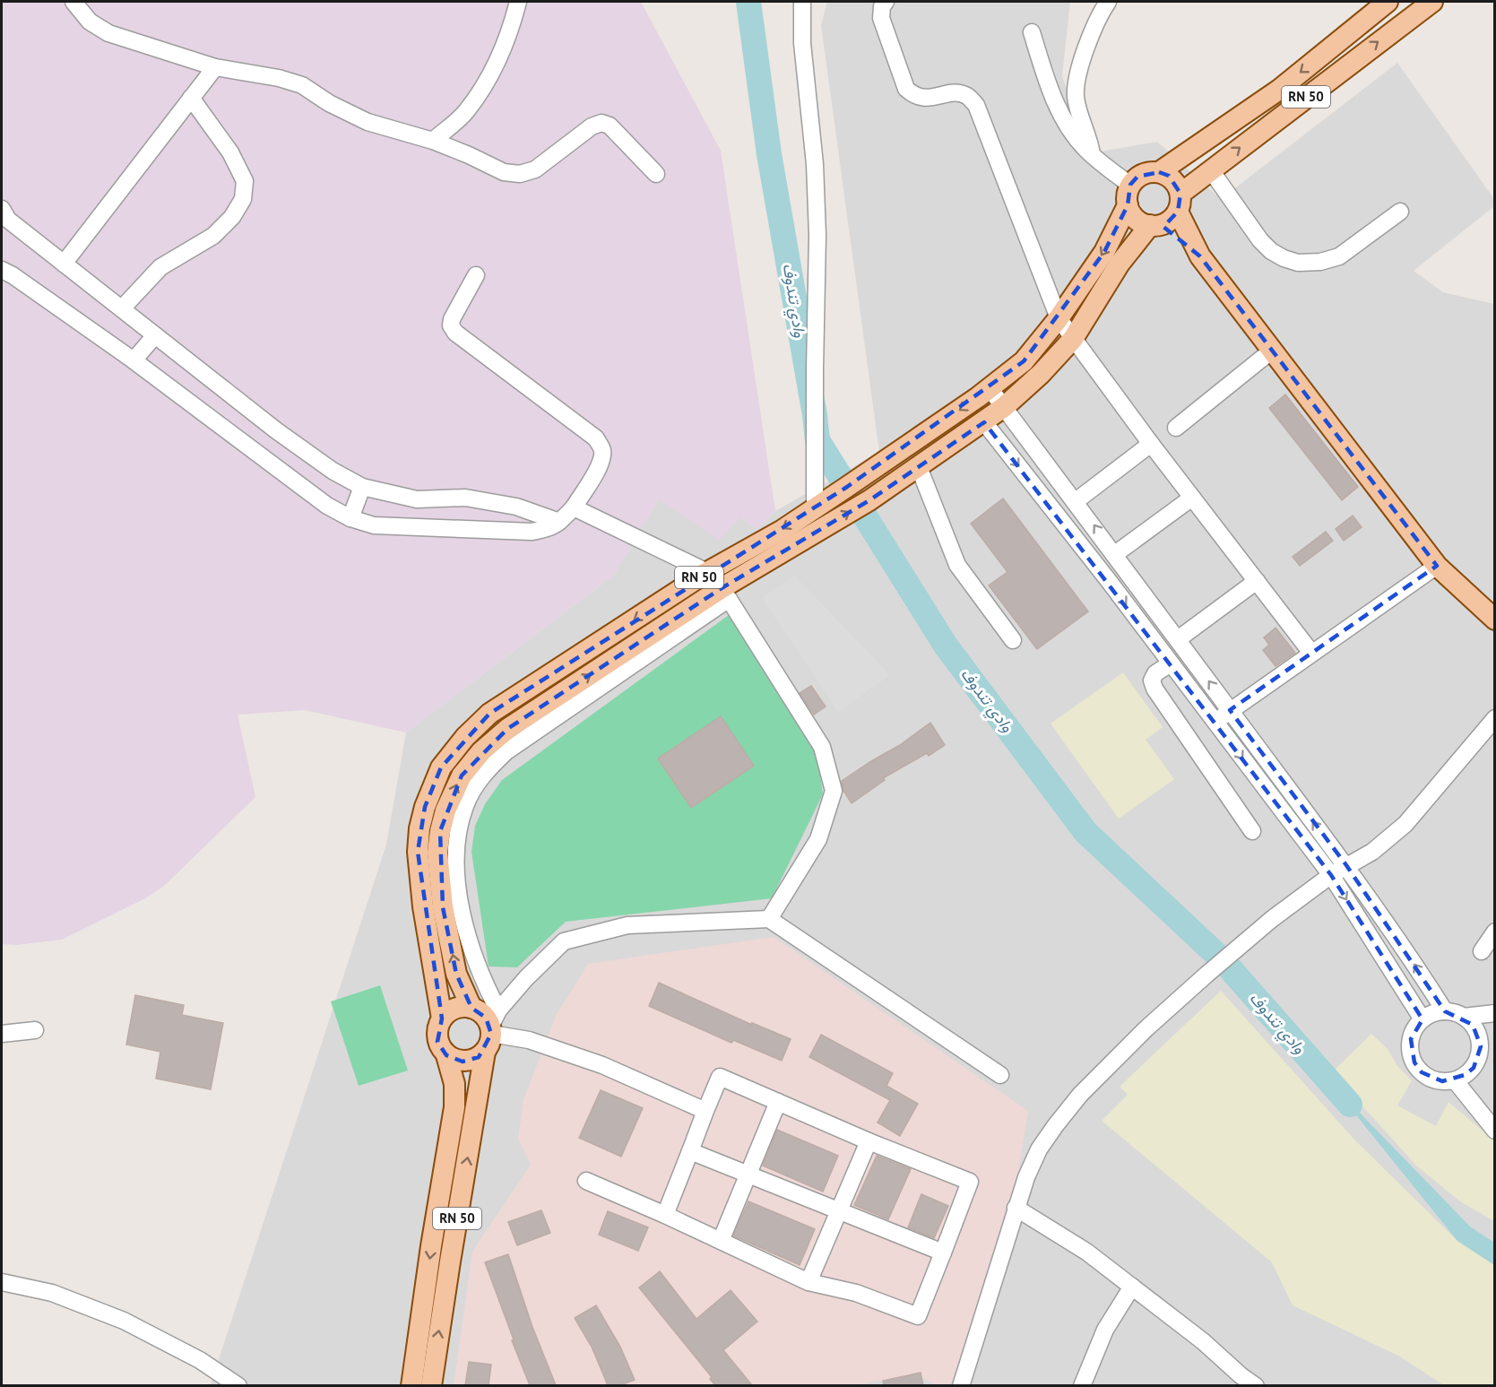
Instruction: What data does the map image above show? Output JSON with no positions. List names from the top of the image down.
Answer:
{
  "streets": {
    "main road": ["RN 50"]
  },
  "water": ["وادي تندوف"]
}
